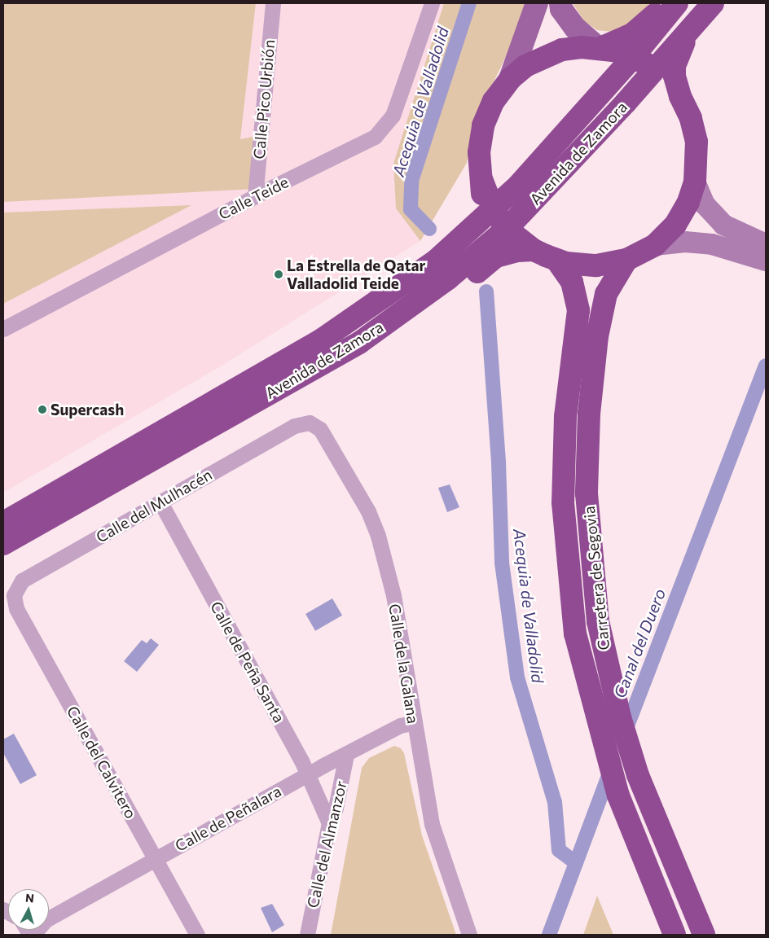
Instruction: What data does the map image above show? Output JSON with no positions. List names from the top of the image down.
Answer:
{
  "streets": {
    "highway": ["Avenida de Zamora", "Carretera de Segovia"],
    "street": [
      "Calle Pico Urbión",
      "Calle Teide",
      "Calle del Mulhacén",
      "Calle de Peña Santa",
      "Calle de la Galana",
      "Calle del Calvitero",
      "Calle de Peñalara",
      "Calle del Almanzor"
    ]
  },
  "crossings": [
    ["Calle Pico Urbión", "Calle Teide"],
    ["Calle del Mulhacén", "Calle de Peña Santa"],
    ["Calle del Mulhacén", "Calle de la Galana"],
    ["Calle del Mulhacén", "Calle del Calvitero"],
    ["Calle de Peña Santa", "Calle de Peñalara"],
    ["Calle de Peña Santa", "Calle del Almanzor"],
    ["Calle de la Galana", "Calle de Peñalara"],
    ["Calle del Calvitero", "Calle de Peñalara"],
    ["Calle de Peñalara", "Calle del Almanzor"]
  ],
  "water": ["Acequia de Valladolid", "Canal del Duero"],
  "places": ["La Estrella de Qatar Valladolid Teide", "Supercash"],
  "north": "top"
}
